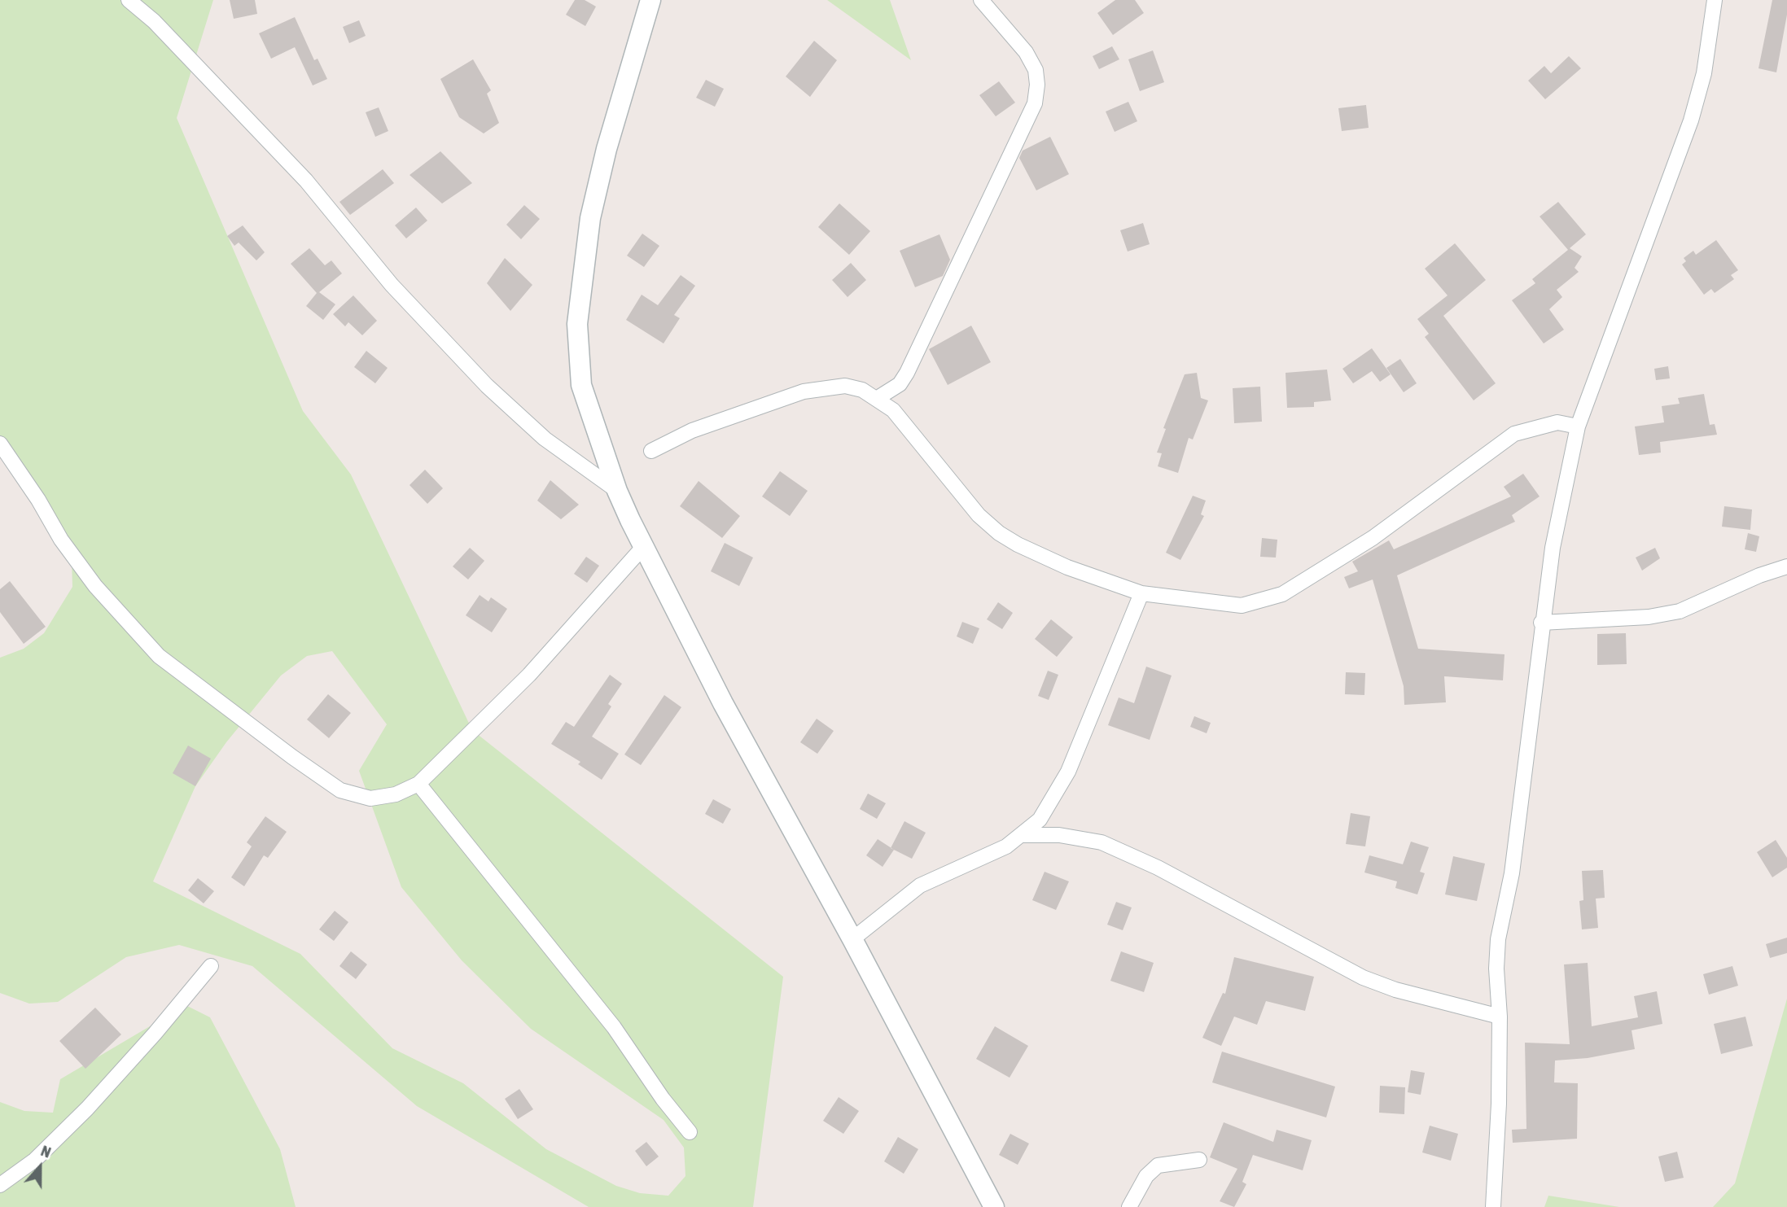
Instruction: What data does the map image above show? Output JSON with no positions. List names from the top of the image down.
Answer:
{
  "north": "top"
}
